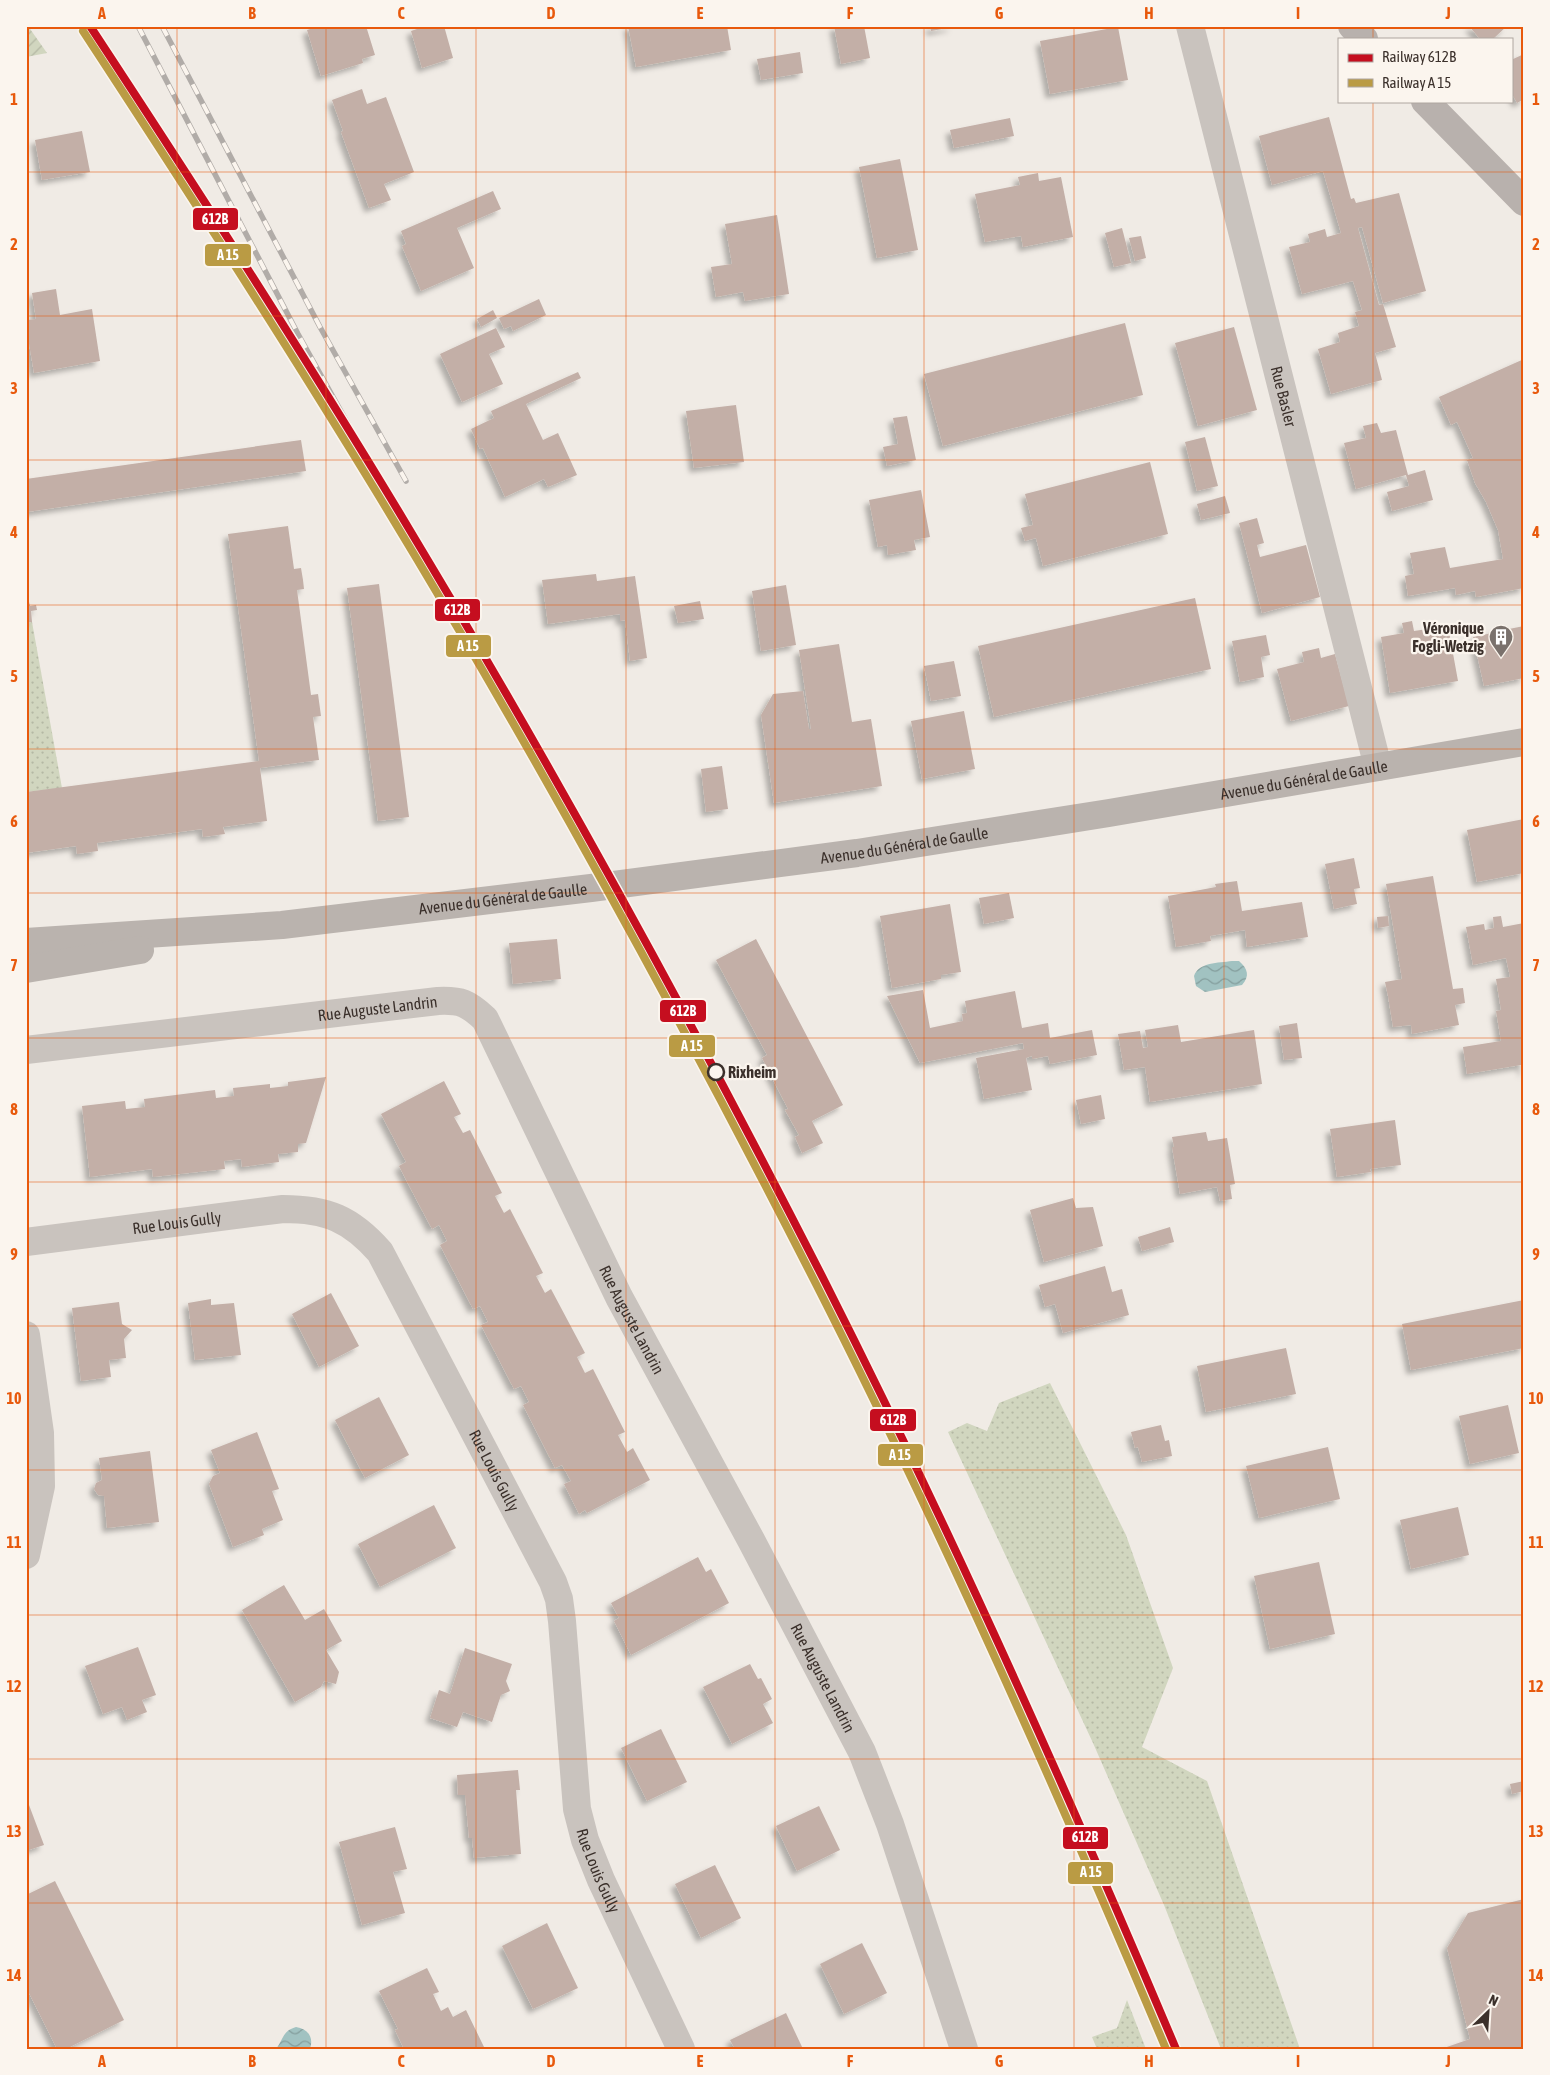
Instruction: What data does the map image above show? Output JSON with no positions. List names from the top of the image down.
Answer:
{
  "streets": {
    "main road": ["Avenue du Général de Gaulle"],
    "street": ["Rue Basler", "Rue Auguste Landrin", "Rue Louis Gully"]
  },
  "crossings": [
    ["Rue Basler", "Avenue du Général de Gaulle"]
  ],
  "places": {
    "building": ["Véronique Fogli-Wetzig"],
    "other": ["Rixheim"]
  },
  "lines": ["rail line 612B"],
  "legend": ["Railway 612B", "Railway A 15"],
  "north": "top right",
  "grid": {
    "columns": [
      "A",
      "B",
      "C",
      "D",
      "E",
      "F",
      "G",
      "H",
      "I",
      "J"
    ],
    "rows": [
      "1",
      "2",
      "3",
      "4",
      "5",
      "6",
      "7",
      "8",
      "9",
      "10",
      "11",
      "12",
      "13",
      "14"
    ]
  }
}
